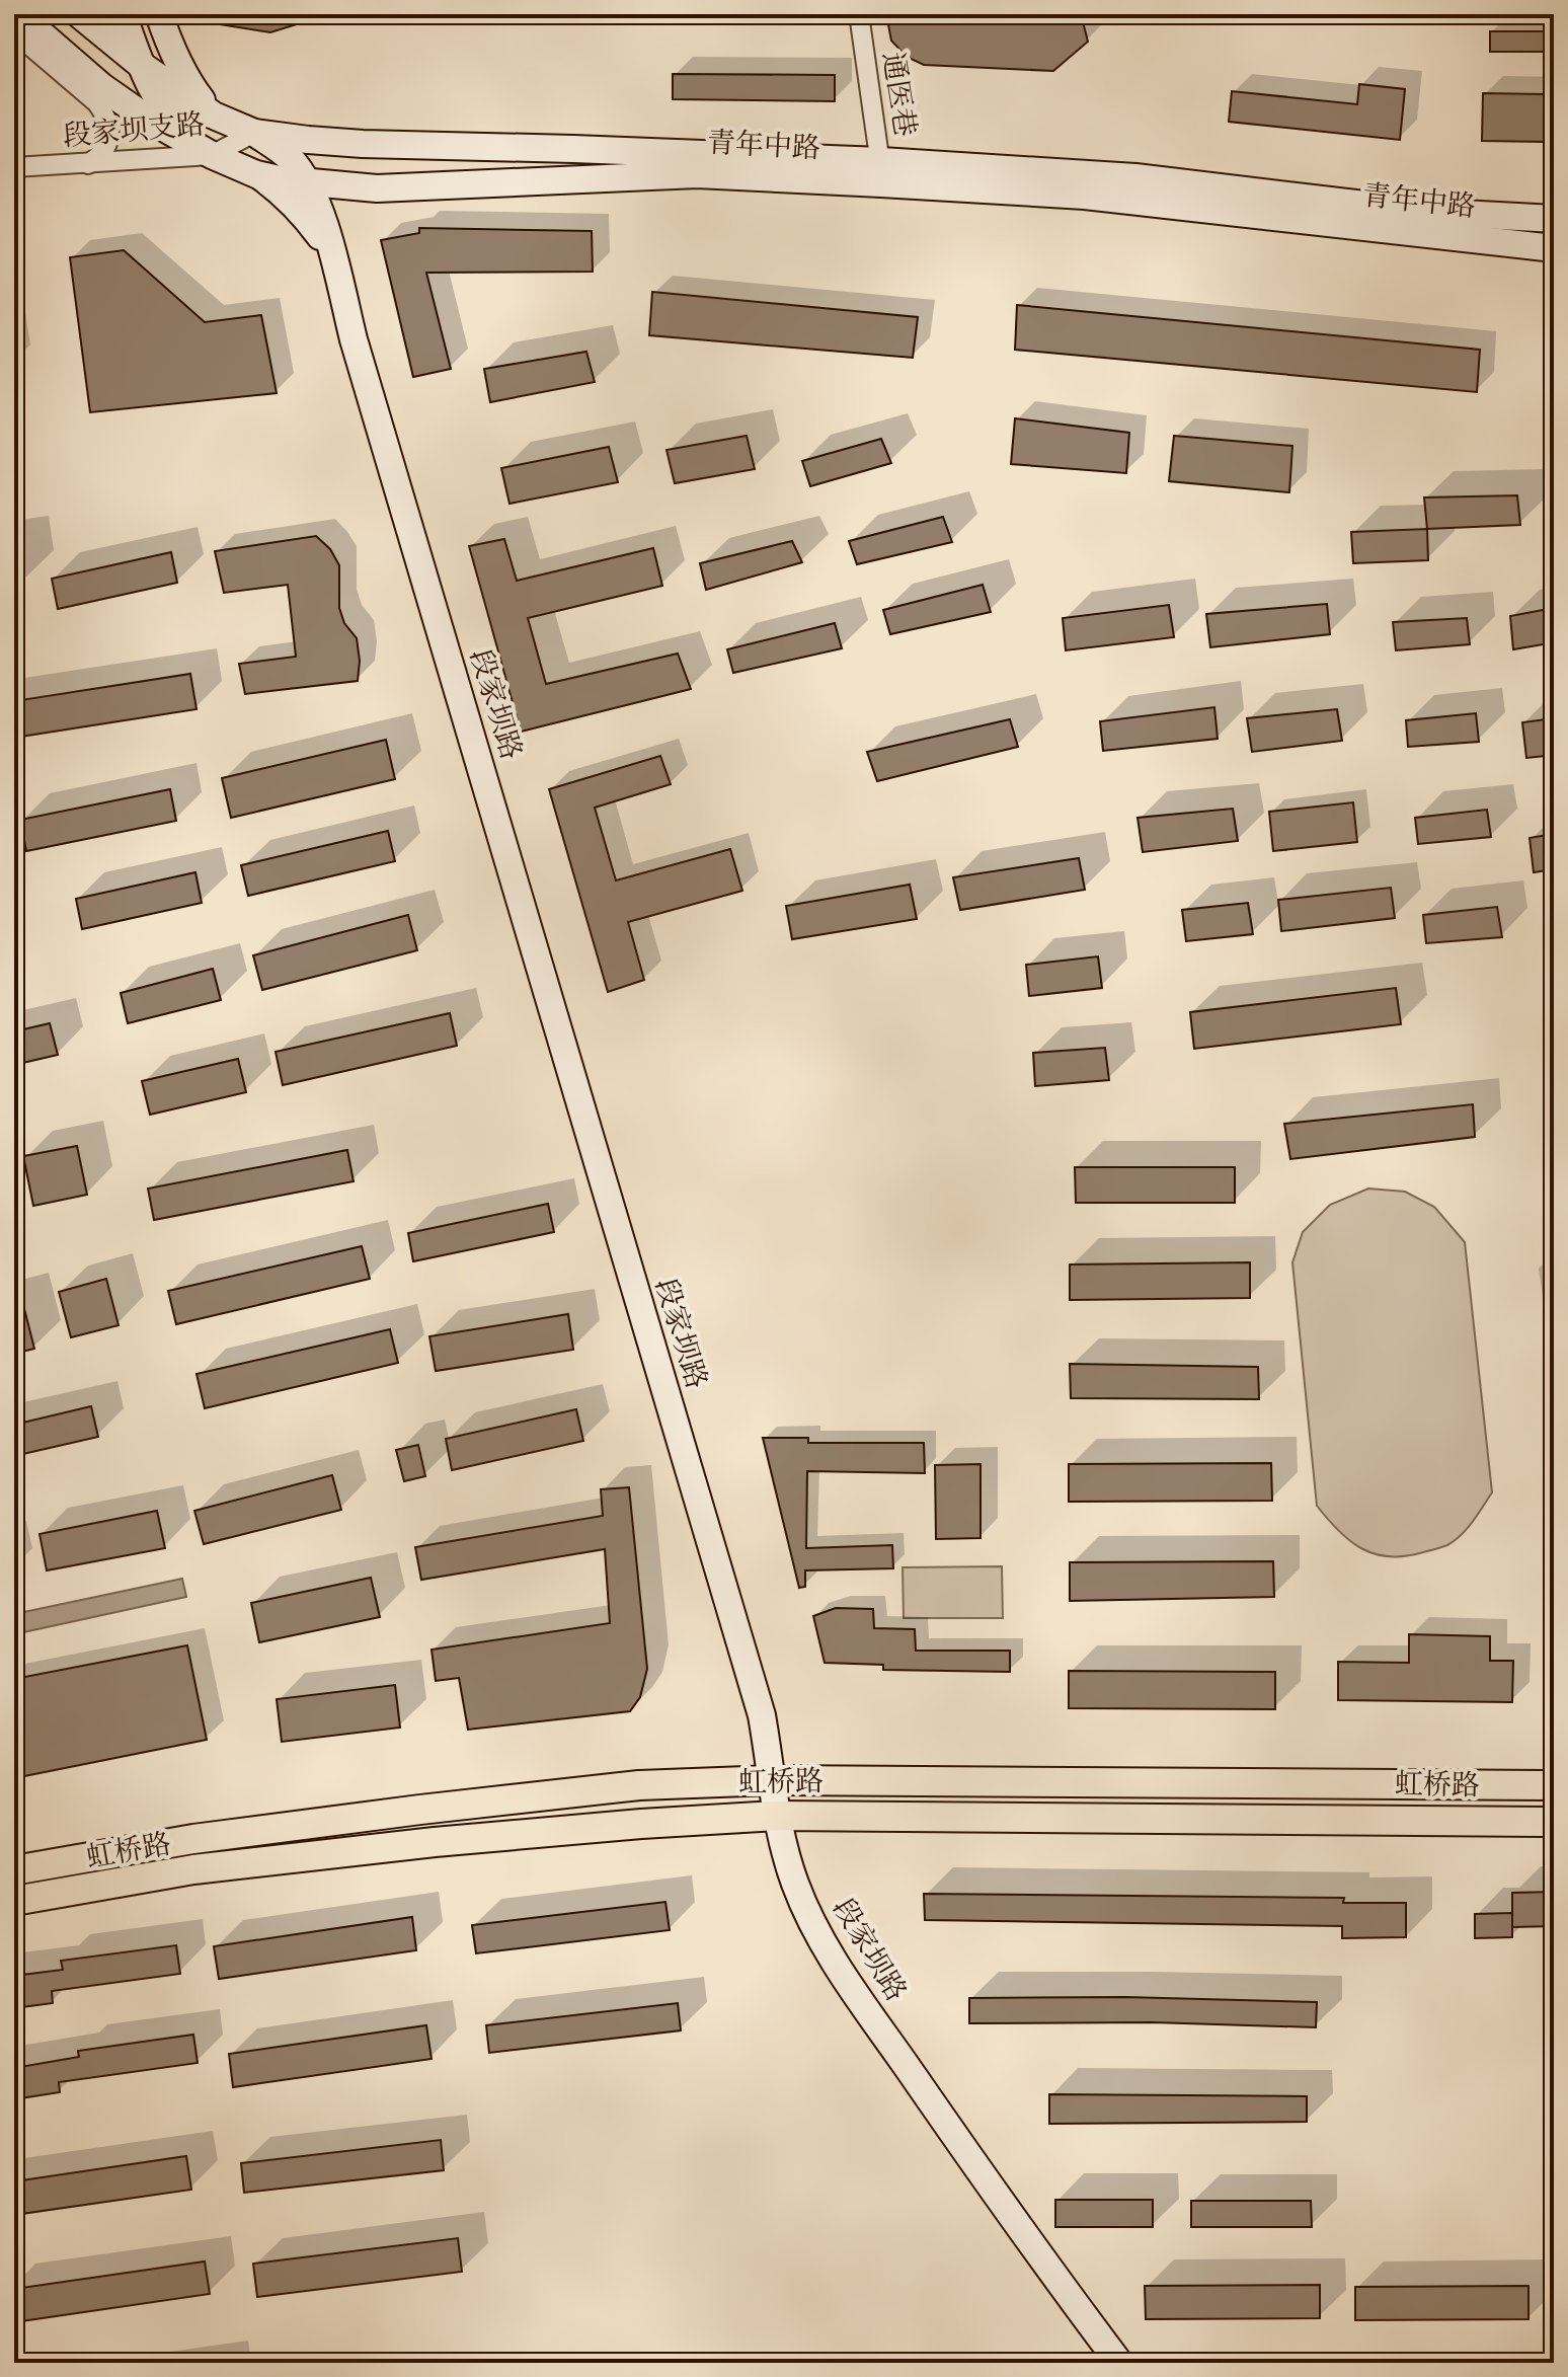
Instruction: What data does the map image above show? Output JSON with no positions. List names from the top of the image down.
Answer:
{
  "streets": {
    "main road": ["青年中路", "段家坝路", "虹桥路"],
    "street": ["通医巷", "段家坝支路"]
  },
  "crossings": [
    ["通医巷", "青年中路"],
    ["段家坝支路", "青年中路"],
    ["段家坝支路", "段家坝路"],
    ["青年中路", "段家坝路"],
    ["段家坝路", "虹桥路"]
  ]
}
